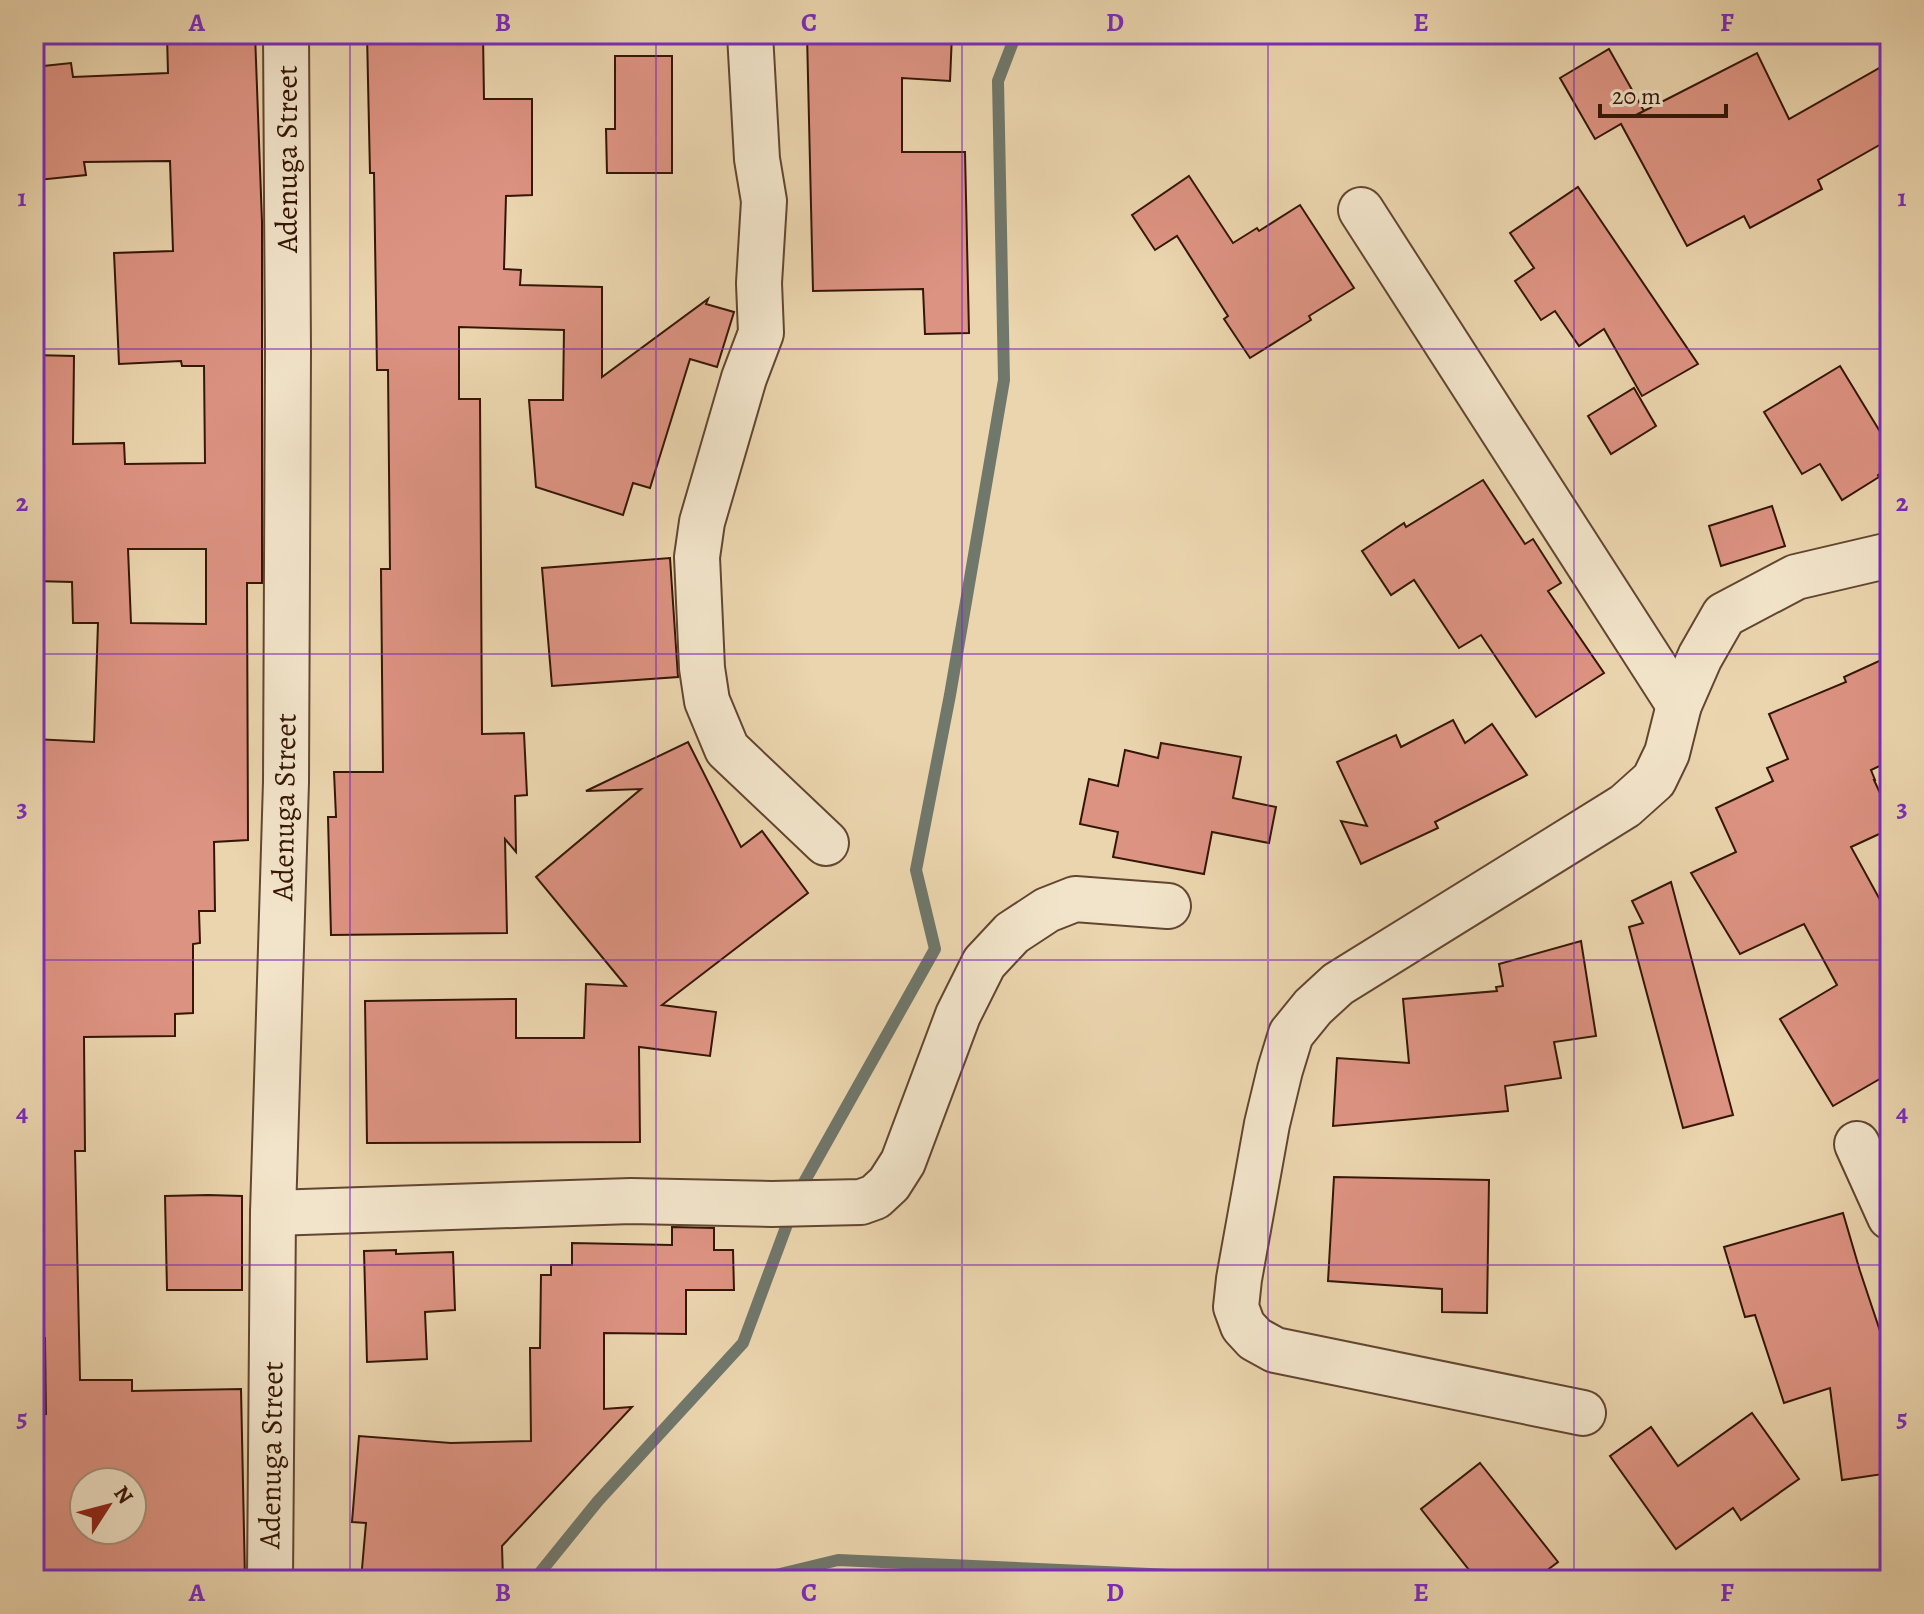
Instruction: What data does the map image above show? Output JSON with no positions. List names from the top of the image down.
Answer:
{
  "streets": {
    "street": ["Adenuga Street"]
  },
  "scale_bar": "20 m",
  "north": "top right",
  "grid": {
    "columns": [
      "A",
      "B",
      "C",
      "D",
      "E",
      "F"
    ],
    "rows": [
      "1",
      "2",
      "3",
      "4",
      "5"
    ]
  }
}
